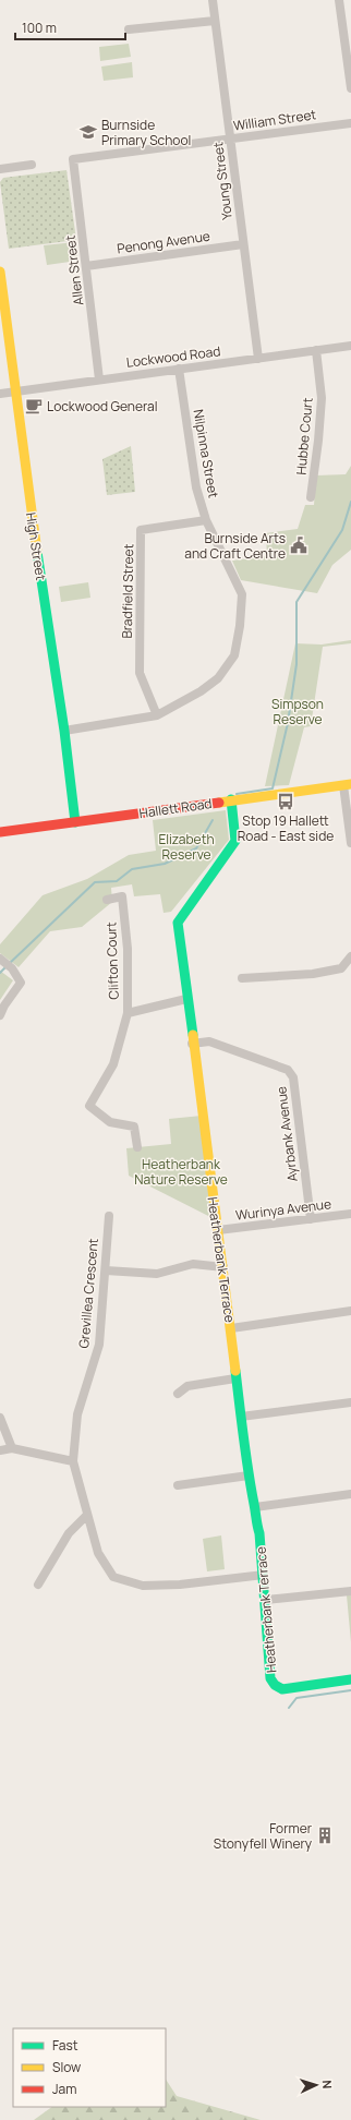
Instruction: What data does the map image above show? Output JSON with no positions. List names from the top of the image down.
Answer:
{
  "streets": {
    "street": [
      "William Street",
      "Young Street",
      "Penong Avenue",
      "Allen Street",
      "Lockwood Road",
      "Hubbe Court",
      "Nilpinna Street",
      "High Street",
      "Bradfield Street",
      "Hallett Road",
      "Clifton Court",
      "Ayrbank Avenue",
      "Wurinya Avenue",
      "Heatherbank Terrace",
      "Grevillea Crescent"
    ]
  },
  "crossings": [
    ["William Street", "Young Street"],
    ["William Street", "Allen Street"],
    ["Young Street", "Penong Avenue"],
    ["Young Street", "Lockwood Road"],
    ["Penong Avenue", "Allen Street"],
    ["Allen Street", "Lockwood Road"],
    ["Lockwood Road", "Hubbe Court"],
    ["Lockwood Road", "Nilpinna Street"],
    ["Lockwood Road", "High Street"],
    ["Nilpinna Street", "High Street"],
    ["Nilpinna Street", "Bradfield Street"],
    ["High Street", "Hallett Road"],
    ["Hallett Road", "Heatherbank Terrace"],
    ["Clifton Court", "Heatherbank Terrace"],
    ["Ayrbank Avenue", "Wurinya Avenue"],
    ["Ayrbank Avenue", "Heatherbank Terrace"],
    ["Wurinya Avenue", "Heatherbank Terrace"],
    ["Heatherbank Terrace", "Grevillea Crescent"]
  ],
  "parks": ["Simpson Reserve", "Elizabeth Reserve", "Heatherbank Nature Reserve"],
  "places": {
    "school or university": ["Burnside Primary School"],
    "cafe": ["Lockwood General"],
    "public building": ["Burnside Arts and Craft Centre"],
    "bus stop": ["Stop 19 Hallett Road - East side"],
    "building": ["Former Stonyfell Winery"]
  },
  "legend": ["Fast", "Slow", "Jam"],
  "scale_bar": "100 m",
  "north": "right"
}
